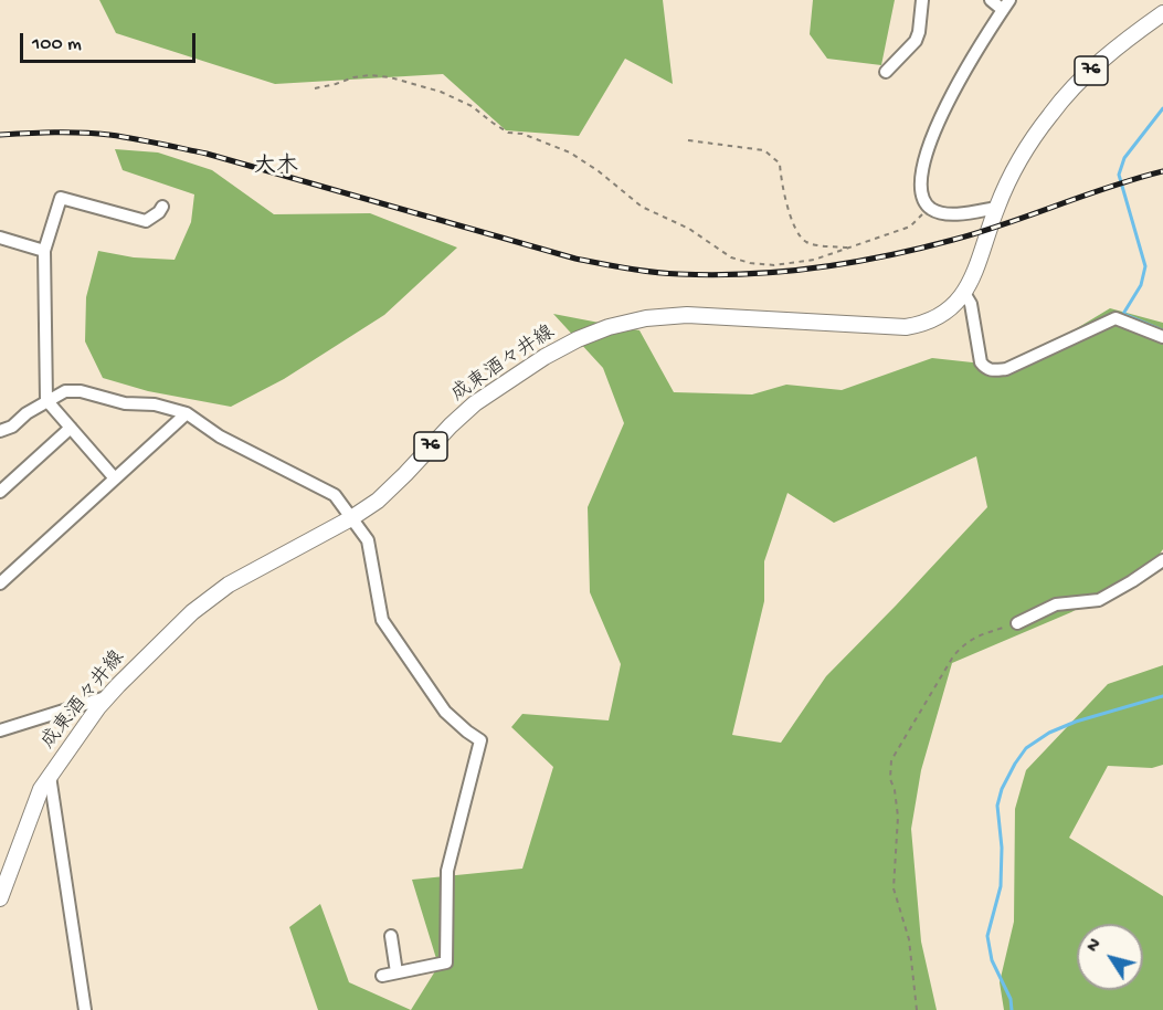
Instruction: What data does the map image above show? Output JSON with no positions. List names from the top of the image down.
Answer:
{
  "streets": {
    "main road": ["76", "成東酒々井線"]
  },
  "districts": ["大木"],
  "scale_bar": "100 m",
  "north": "top left"
}
